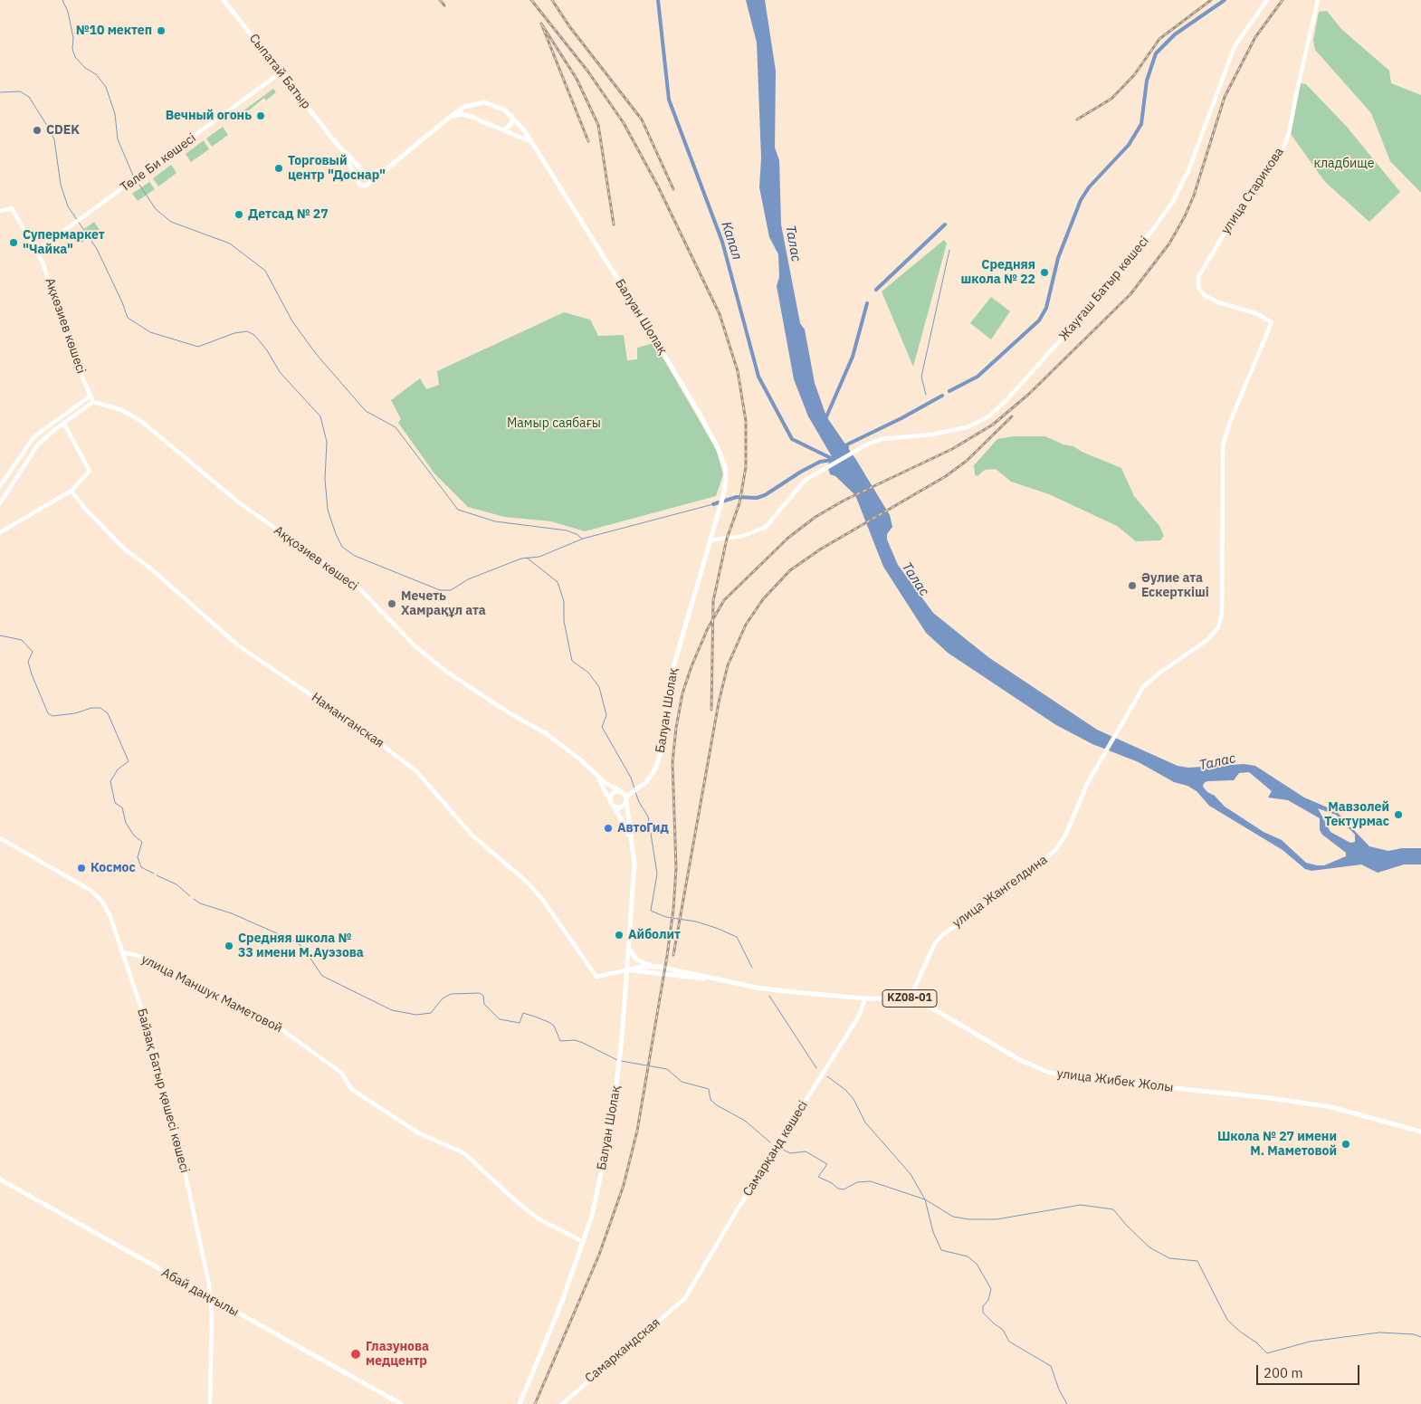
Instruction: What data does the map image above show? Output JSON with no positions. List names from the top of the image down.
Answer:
{
  "streets": {
    "main road": [
      "Сыпатай Батыр",
      "Балуан Шолақ",
      "KZ08-01",
      "улица Жибек Жолы",
      "Абай даңғылы"
    ],
    "street": [
      "Төле Би көшесі",
      "улица Старикова",
      "Жауғаш Батыр көшесі",
      "Ақкөзиев көшесі",
      "Аққозиев көшесі",
      "Наманганская",
      "улица Жангелдина",
      "улица Маншук Маметовой",
      "Байзақ Батыр қөшесі көшесі",
      "Самарқанд көшесі",
      "Самаркандская"
    ]
  },
  "crossings": [
    ["Сыпатай Батыр", "Төле Би көшесі"],
    ["Төле Би көшесі", "Ақкөзиев көшесі"],
    ["улица Старикова", "улица Жангелдина"],
    ["Жауғаш Батыр көшесі", "Балуан Шолақ"],
    ["Балуан Шолақ", "Аққозиев көшесі"],
    ["Балуан Шолақ", "Наманганская"],
    ["Балуан Шолақ", "улица Маншук Маметовой"],
    ["Балуан Шолақ", "KZ08-01"],
    ["Балуан Шолақ", "улица Жибек Жолы"],
    ["Ақкөзиев көшесі", "Аққозиев көшесі"],
    ["Наманганская", "улица Жибек Жолы"],
    ["улица Жангелдина", "улица Жибек Жолы"],
    ["улица Маншук Маметовой", "Байзақ Батыр қөшесі көшесі"],
    ["KZ08-01", "улица Жибек Жолы"],
    ["улица Жибек Жолы", "Самарқанд көшесі"],
    ["Байзақ Батыр қөшесі көшесі", "Абай даңғылы"],
    ["Самарқанд көшесі", "Самаркандская"]
  ],
  "water": ["Капал", "Талас"],
  "parks": ["кладбище", "Мамыр саябағы"],
  "places": [
    "№10 мектеп",
    "Вечный огонь",
    "CDEK",
    "Торговый центр \"Доснар\"",
    "Детсад № 27",
    "Супермаркет \"Чайка\"",
    "Средняя школа № 22",
    "Әулие ата Ескерткіші",
    "Мечеть Хамрақұл ата",
    "Мавзолей Тектурмас",
    "АвтоГид",
    "Космос",
    "Айболит",
    "Средняя школа № 33 имени М.Ауэзова",
    "Школа № 27 имени М. Маметовой",
    "Глазунова медцентр"
  ],
  "scale_bar": "200 m"
}
